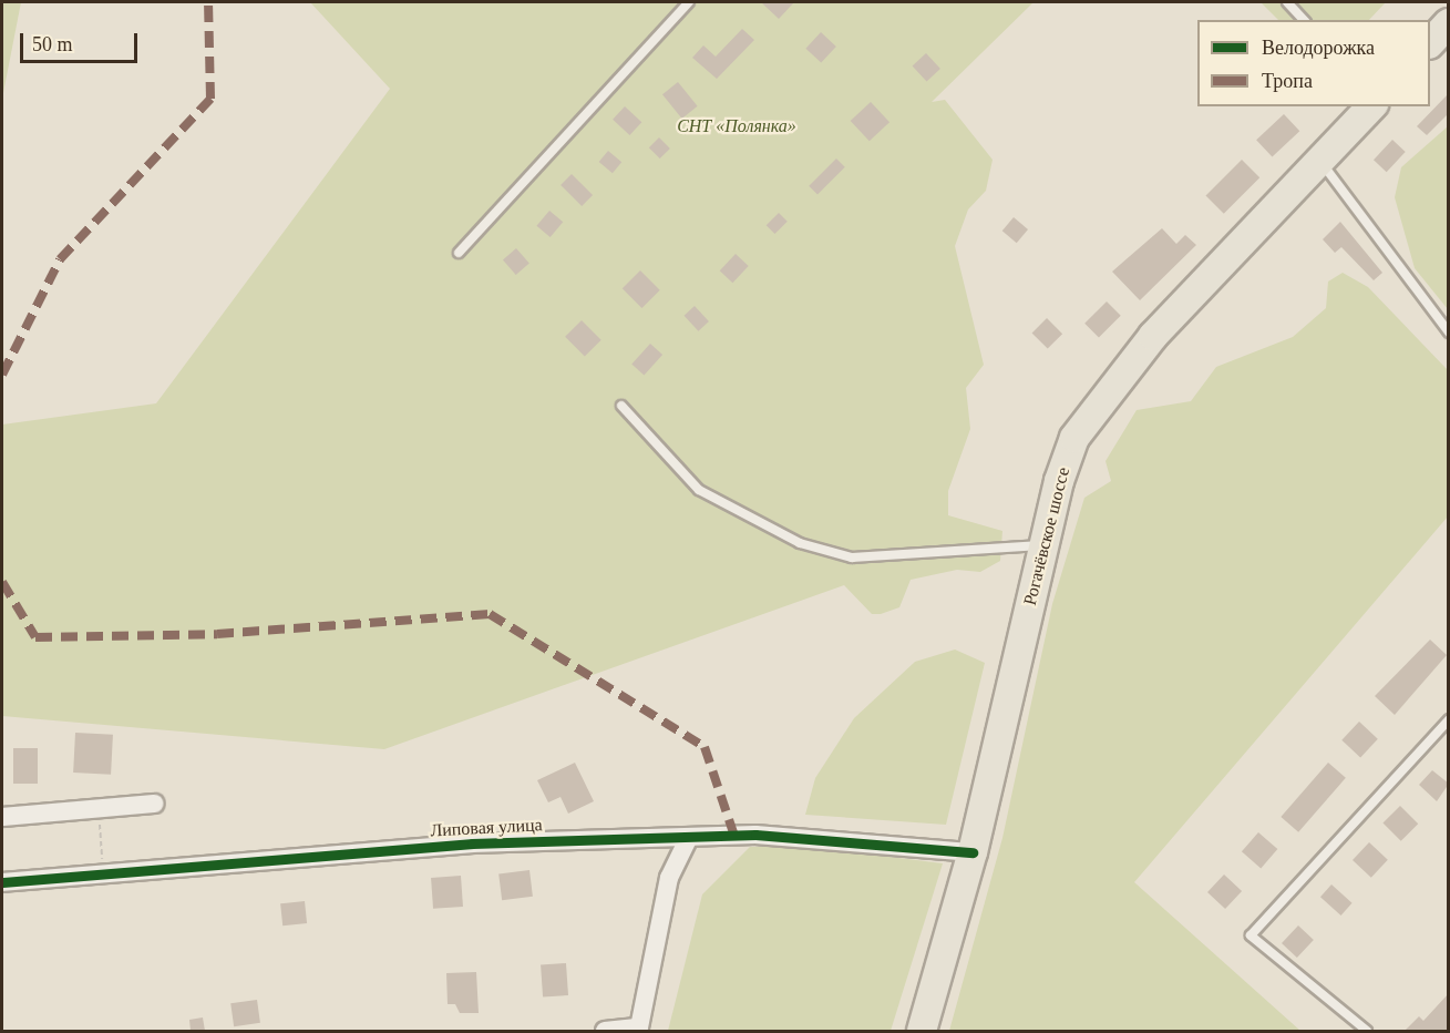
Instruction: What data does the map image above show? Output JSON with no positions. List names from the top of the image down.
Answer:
{
  "streets": {
    "main road": ["Рогачёвское шоссе"],
    "street": ["Липовая улица"]
  },
  "crossings": [
    ["Рогачёвское шоссе", "Липовая улица"]
  ],
  "parks": ["СНТ «Полянка»"],
  "legend": ["Велодорожка", "Тропа"],
  "scale_bar": "50 m"
}
